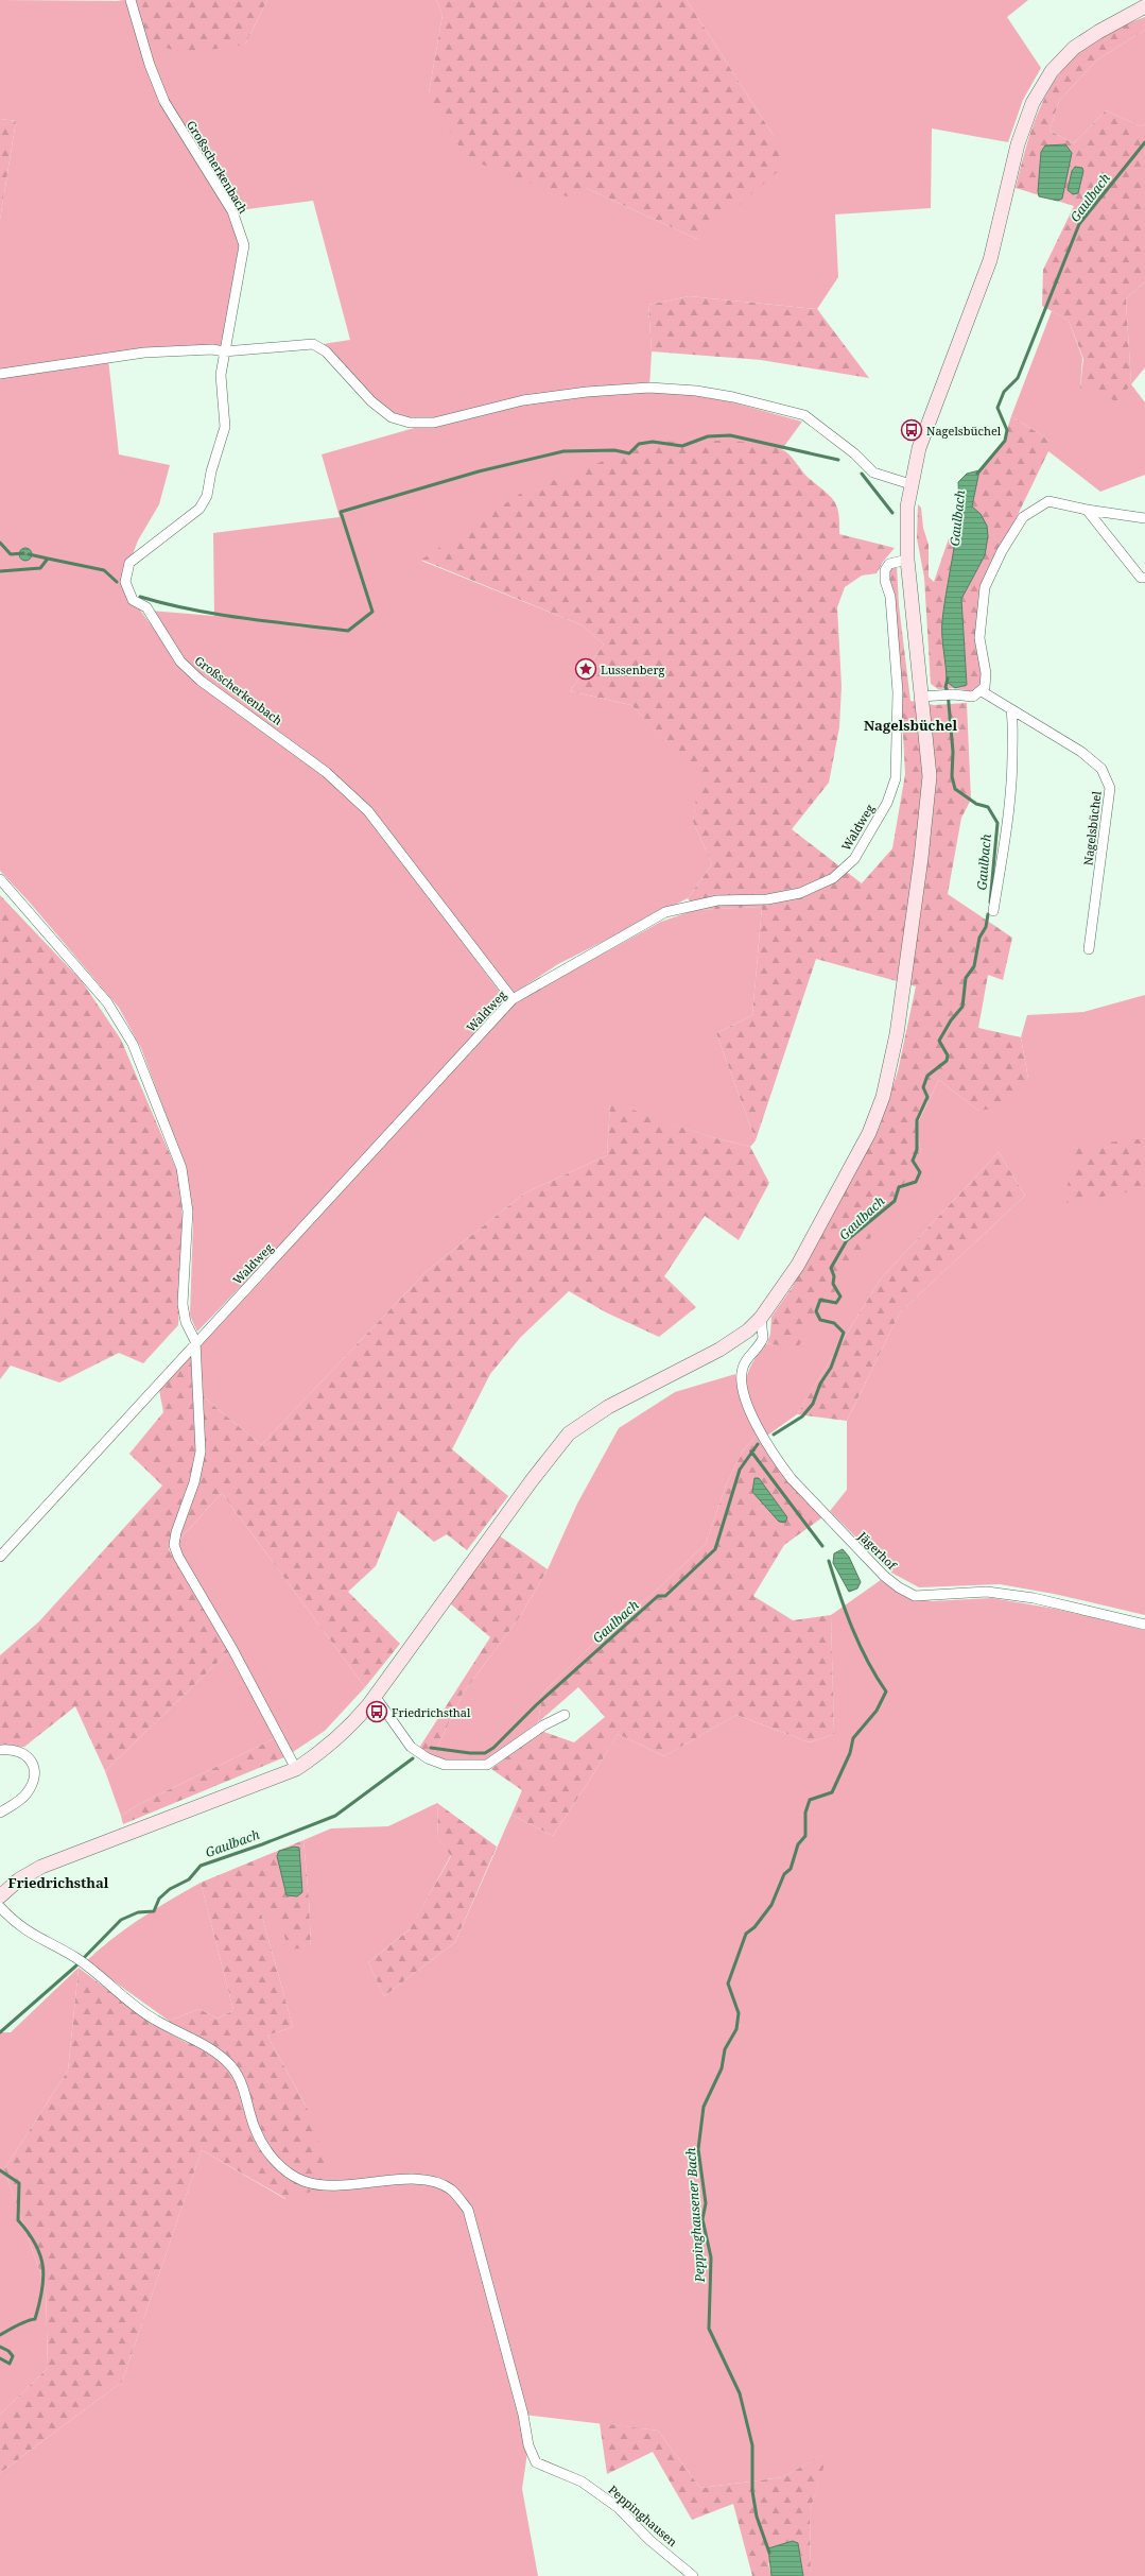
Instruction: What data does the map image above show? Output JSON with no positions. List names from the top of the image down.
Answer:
{
  "streets": {
    "street": [
      "Großscherkenbach",
      "Waldweg",
      "Nagelsbüchel",
      "Jägerhof",
      "Peppinghausen"
    ]
  },
  "crossings": [
    ["Großscherkenbach", "Waldweg"]
  ],
  "districts": ["Nagelsbüchel", "Friedrichsthal"],
  "water": ["Gaulbach", "Peppinghausener Bach"],
  "places": {
    "bus stop": ["Nagelsbüchel", "Friedrichsthal"],
    "place": ["Lussenberg"]
  }
}
